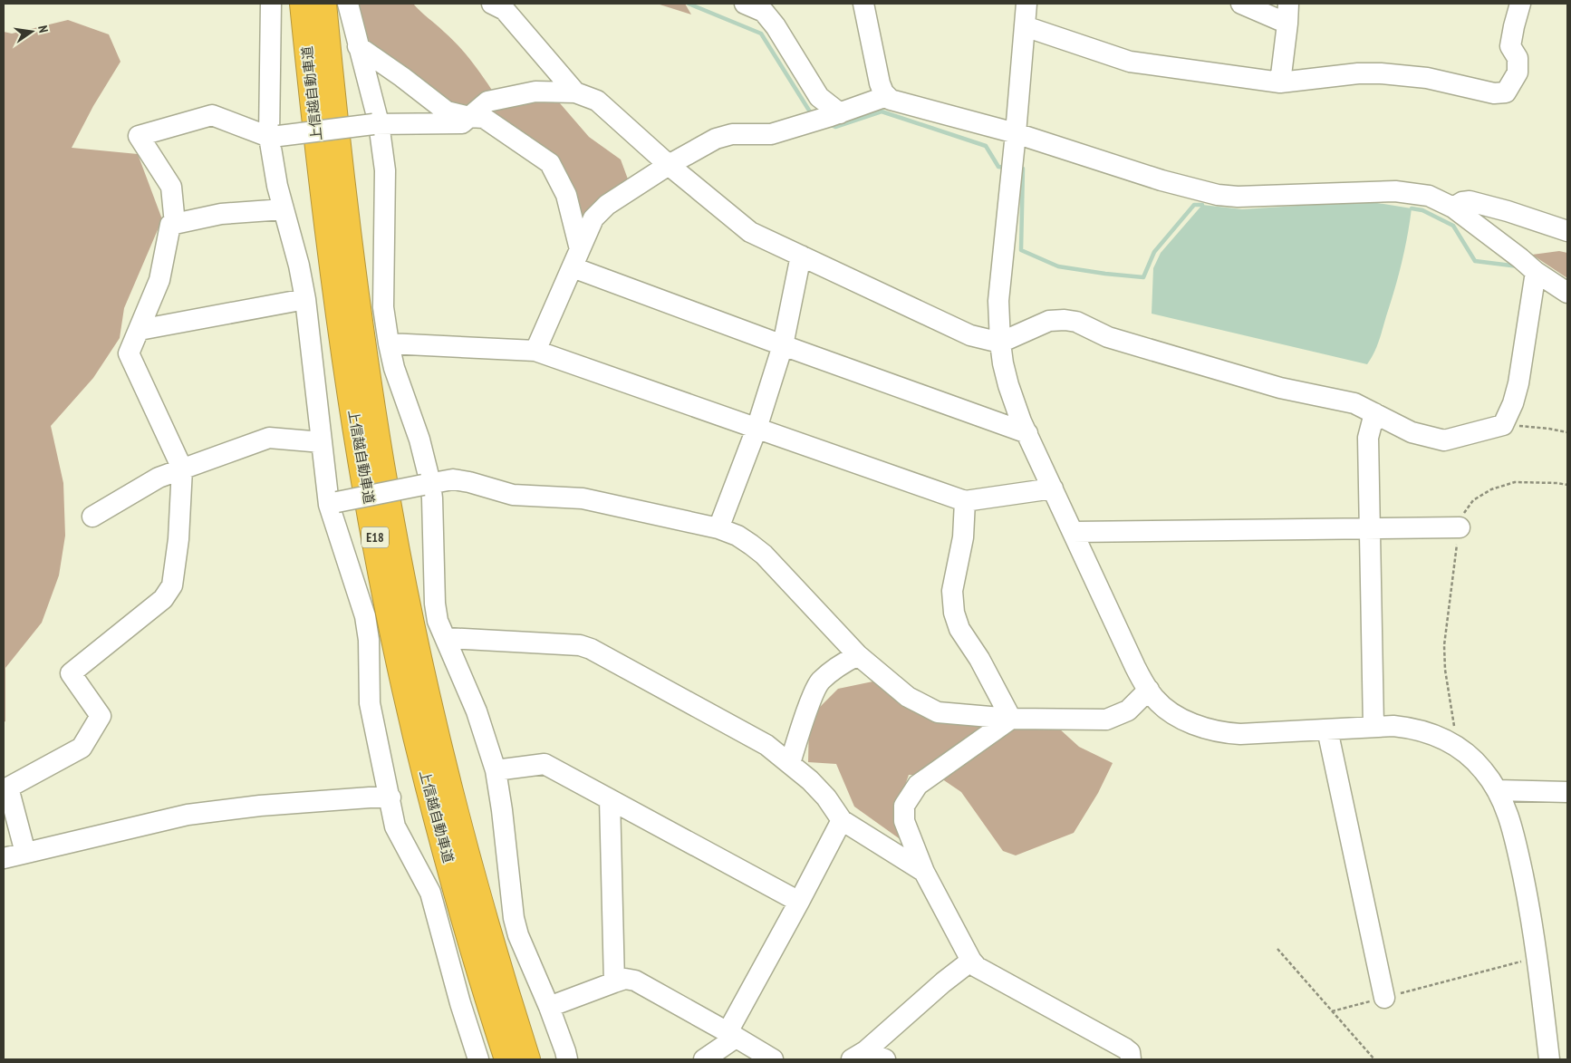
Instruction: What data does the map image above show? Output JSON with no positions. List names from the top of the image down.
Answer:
{
  "streets": {
    "highway": ["上信越自動車道", "E18"]
  },
  "north": "right"
}
